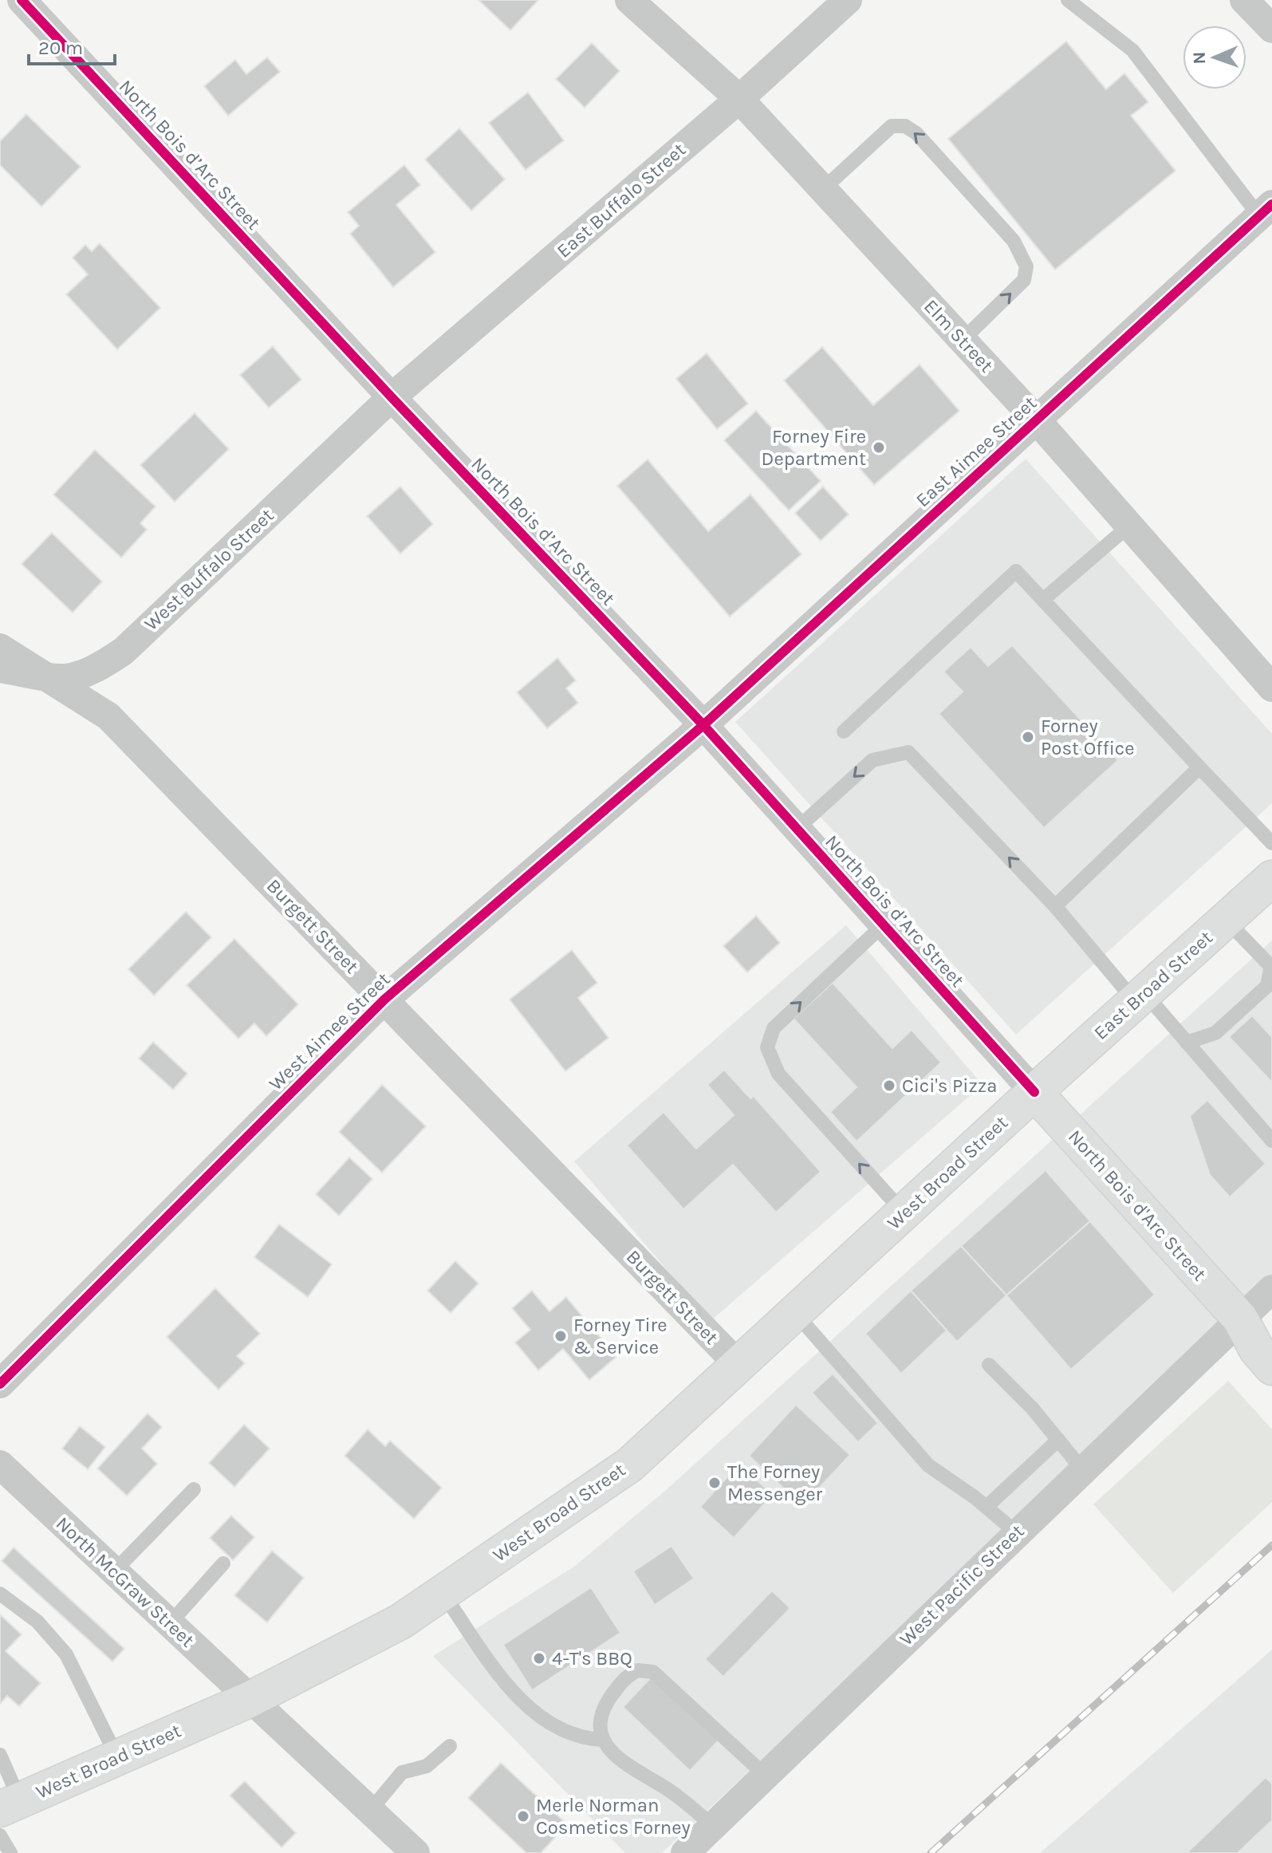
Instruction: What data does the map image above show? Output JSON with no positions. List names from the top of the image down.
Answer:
{
  "streets": {
    "main road": ["East Broad Street", "West Broad Street", "North Bois d'Arc Street"],
    "street": [
      "North Bois d’Arc Street",
      "East Buffalo Street",
      "Elm Street",
      "East Aimee Street",
      "West Buffalo Street",
      "Burgett Street",
      "West Aimee Street",
      "North McGraw Street",
      "West Pacific Street"
    ]
  },
  "crossings": [
    ["North Bois d’Arc Street", "East Buffalo Street"],
    ["North Bois d’Arc Street", "East Aimee Street"],
    ["North Bois d’Arc Street", "West Buffalo Street"],
    ["North Bois d’Arc Street", "East Broad Street"],
    ["North Bois d’Arc Street", "West Aimee Street"],
    ["North Bois d’Arc Street", "West Broad Street"],
    ["North Bois d’Arc Street", "North Bois d'Arc Street"],
    ["East Buffalo Street", "Elm Street"],
    ["East Buffalo Street", "West Buffalo Street"],
    ["Elm Street", "East Aimee Street"],
    ["East Aimee Street", "West Aimee Street"],
    ["West Buffalo Street", "Burgett Street"],
    ["Burgett Street", "West Aimee Street"],
    ["Burgett Street", "West Broad Street"],
    ["East Broad Street", "West Broad Street"],
    ["East Broad Street", "North Bois d'Arc Street"],
    ["West Broad Street", "North Bois d'Arc Street"],
    ["West Broad Street", "North McGraw Street"],
    ["North Bois d'Arc Street", "West Pacific Street"]
  ],
  "places": [
    "Forney Fire Department",
    "Forney Post Office",
    "Cici's Pizza",
    "Forney Tire & Service",
    "The Forney Messenger",
    "4-T's BBQ",
    "Merle Norman Cosmetics Forney"
  ],
  "scale_bar": "20 m",
  "north": "left"
}
